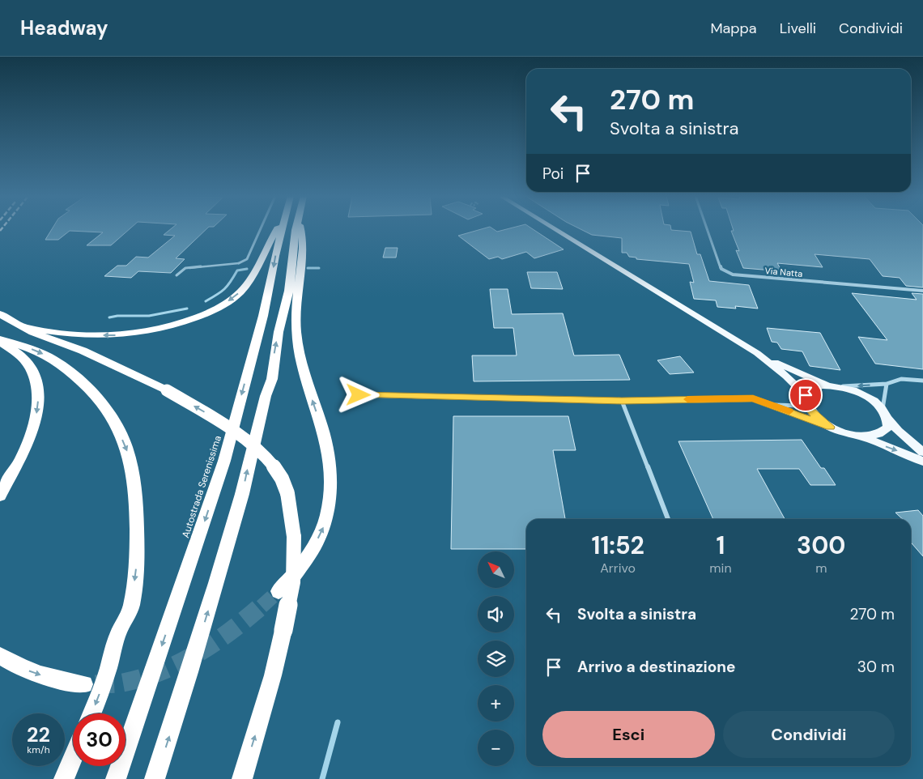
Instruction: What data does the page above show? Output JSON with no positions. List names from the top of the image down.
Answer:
{
  "streets": {
    "highway": ["Autostrada Serenissima"],
    "street": ["Via Natta"]
  },
  "north": "top left",
  "page": {
    "header": "Headway",
    "nav": ["Mappa", "Livelli", "Condividi"],
    "turn": ["270 m", "Svolta a sinistra"],
    "then": "Poi",
    "eta": [
      "11:52",
      "Arrivo",
      "1",
      "min",
      "300",
      "m"
    ],
    "map_buttons": ["+", "−"],
    "list": [
      {
        "name": "Svolta a sinistra",
        "value": "270 m"
      },
      {
        "name": "Arrivo a destinazione",
        "value": "30 m"
      }
    ],
    "buttons": ["Esci", "Condividi"],
    "speed": "22 km/h",
    "limit": "30"
  }
}
